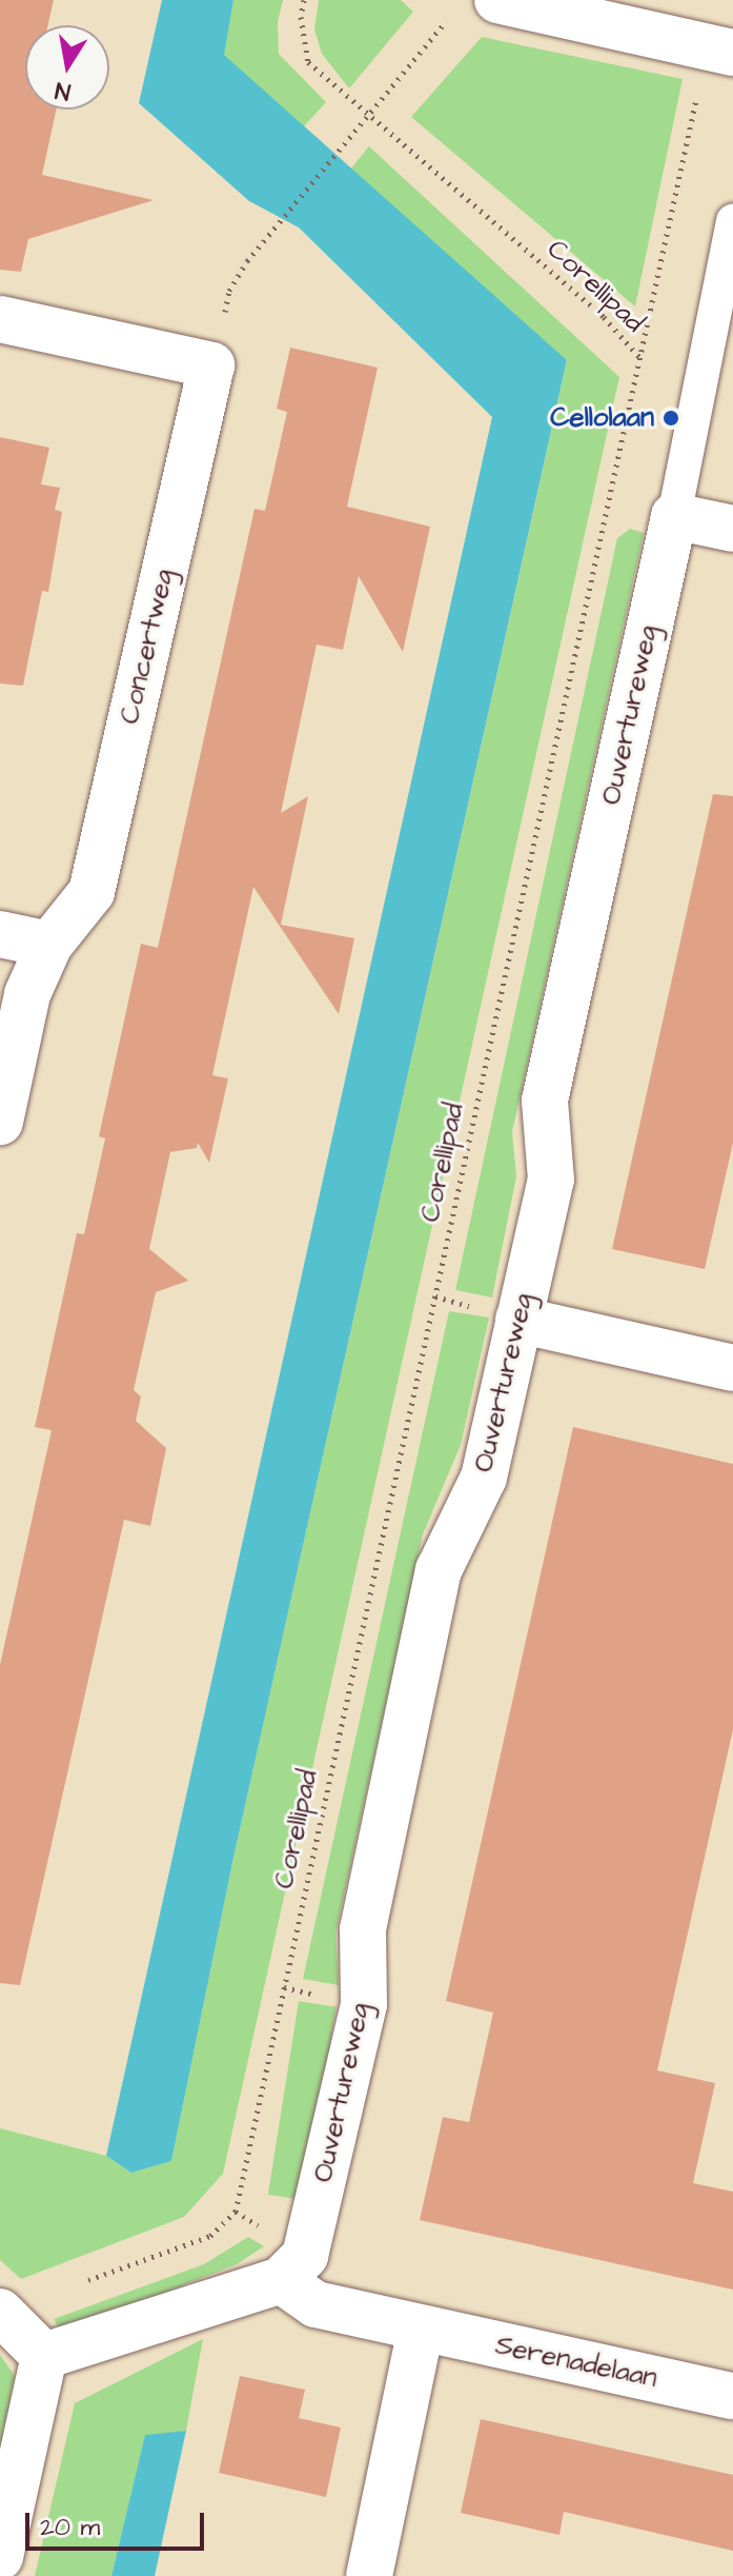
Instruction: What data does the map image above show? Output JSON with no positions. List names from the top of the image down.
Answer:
{
  "streets": {
    "street": ["Concertweg", "Ouvertureweg", "Serenadelaan"],
    "path": ["Corellipad"]
  },
  "crossings": [
    ["Ouvertureweg", "Serenadelaan"]
  ],
  "places": ["Cellolaan"],
  "scale_bar": "20 m",
  "north": "bottom"
}
